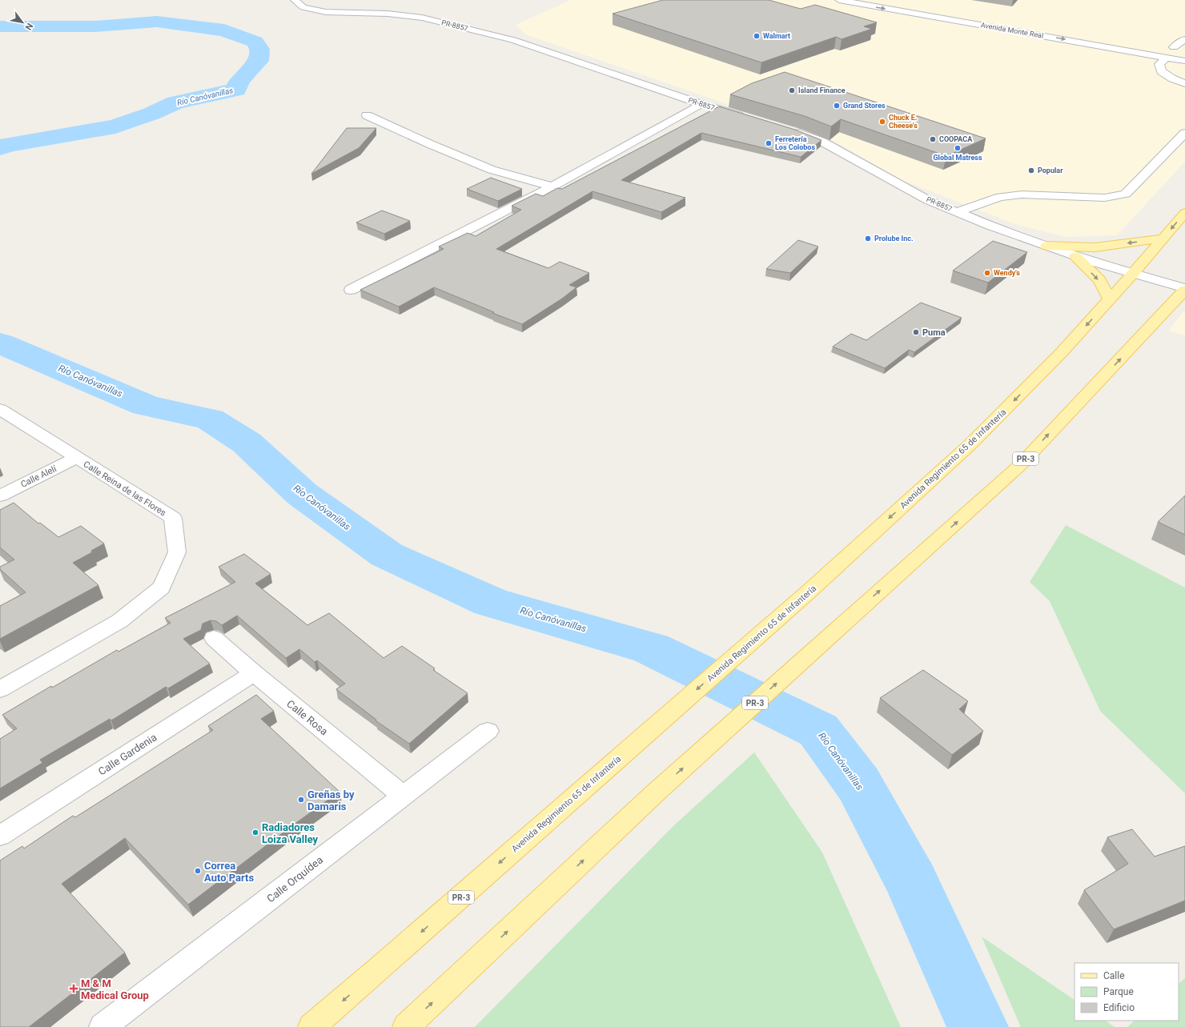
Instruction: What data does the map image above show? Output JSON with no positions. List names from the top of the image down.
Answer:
{
  "streets": {
    "main road": ["Avenida Regimiento 65 de Infantería", "PR-3"],
    "street": [
      "PR-8857",
      "Avenida Monte Real",
      "Calle Alelí",
      "Calle Reina de las Flores",
      "Calle Rosa",
      "Calle Gardenia",
      "Calle Orquídea"
    ]
  },
  "crossings": [
    ["PR-8857", "Avenida Regimiento 65 de Infantería"],
    ["PR-8857", "PR-3"],
    ["Calle Alelí", "Calle Reina de las Flores"],
    ["Calle Rosa", "Calle Gardenia"],
    ["Calle Rosa", "Calle Orquídea"]
  ],
  "one_way": ["Avenida Monte Real"],
  "water": ["Río Canóvanillas"],
  "places": {
    "other": [
      "Walmart",
      "Island Finance",
      "Grand Stores",
      "Chuck E. Cheese's",
      "COOPACA",
      "Ferretería Los Colobos",
      "Global Matress",
      "Popular",
      "Prolube Inc.",
      "Wendy's",
      "Puma",
      "Greñas by Damaris",
      "Radiadores Loiza Valley",
      "Correa Auto Parts"
    ],
    "health": ["M & M Medical Group"]
  },
  "legend": ["Calle", "Parque", "Edificio"],
  "north": "bottom right"
}
